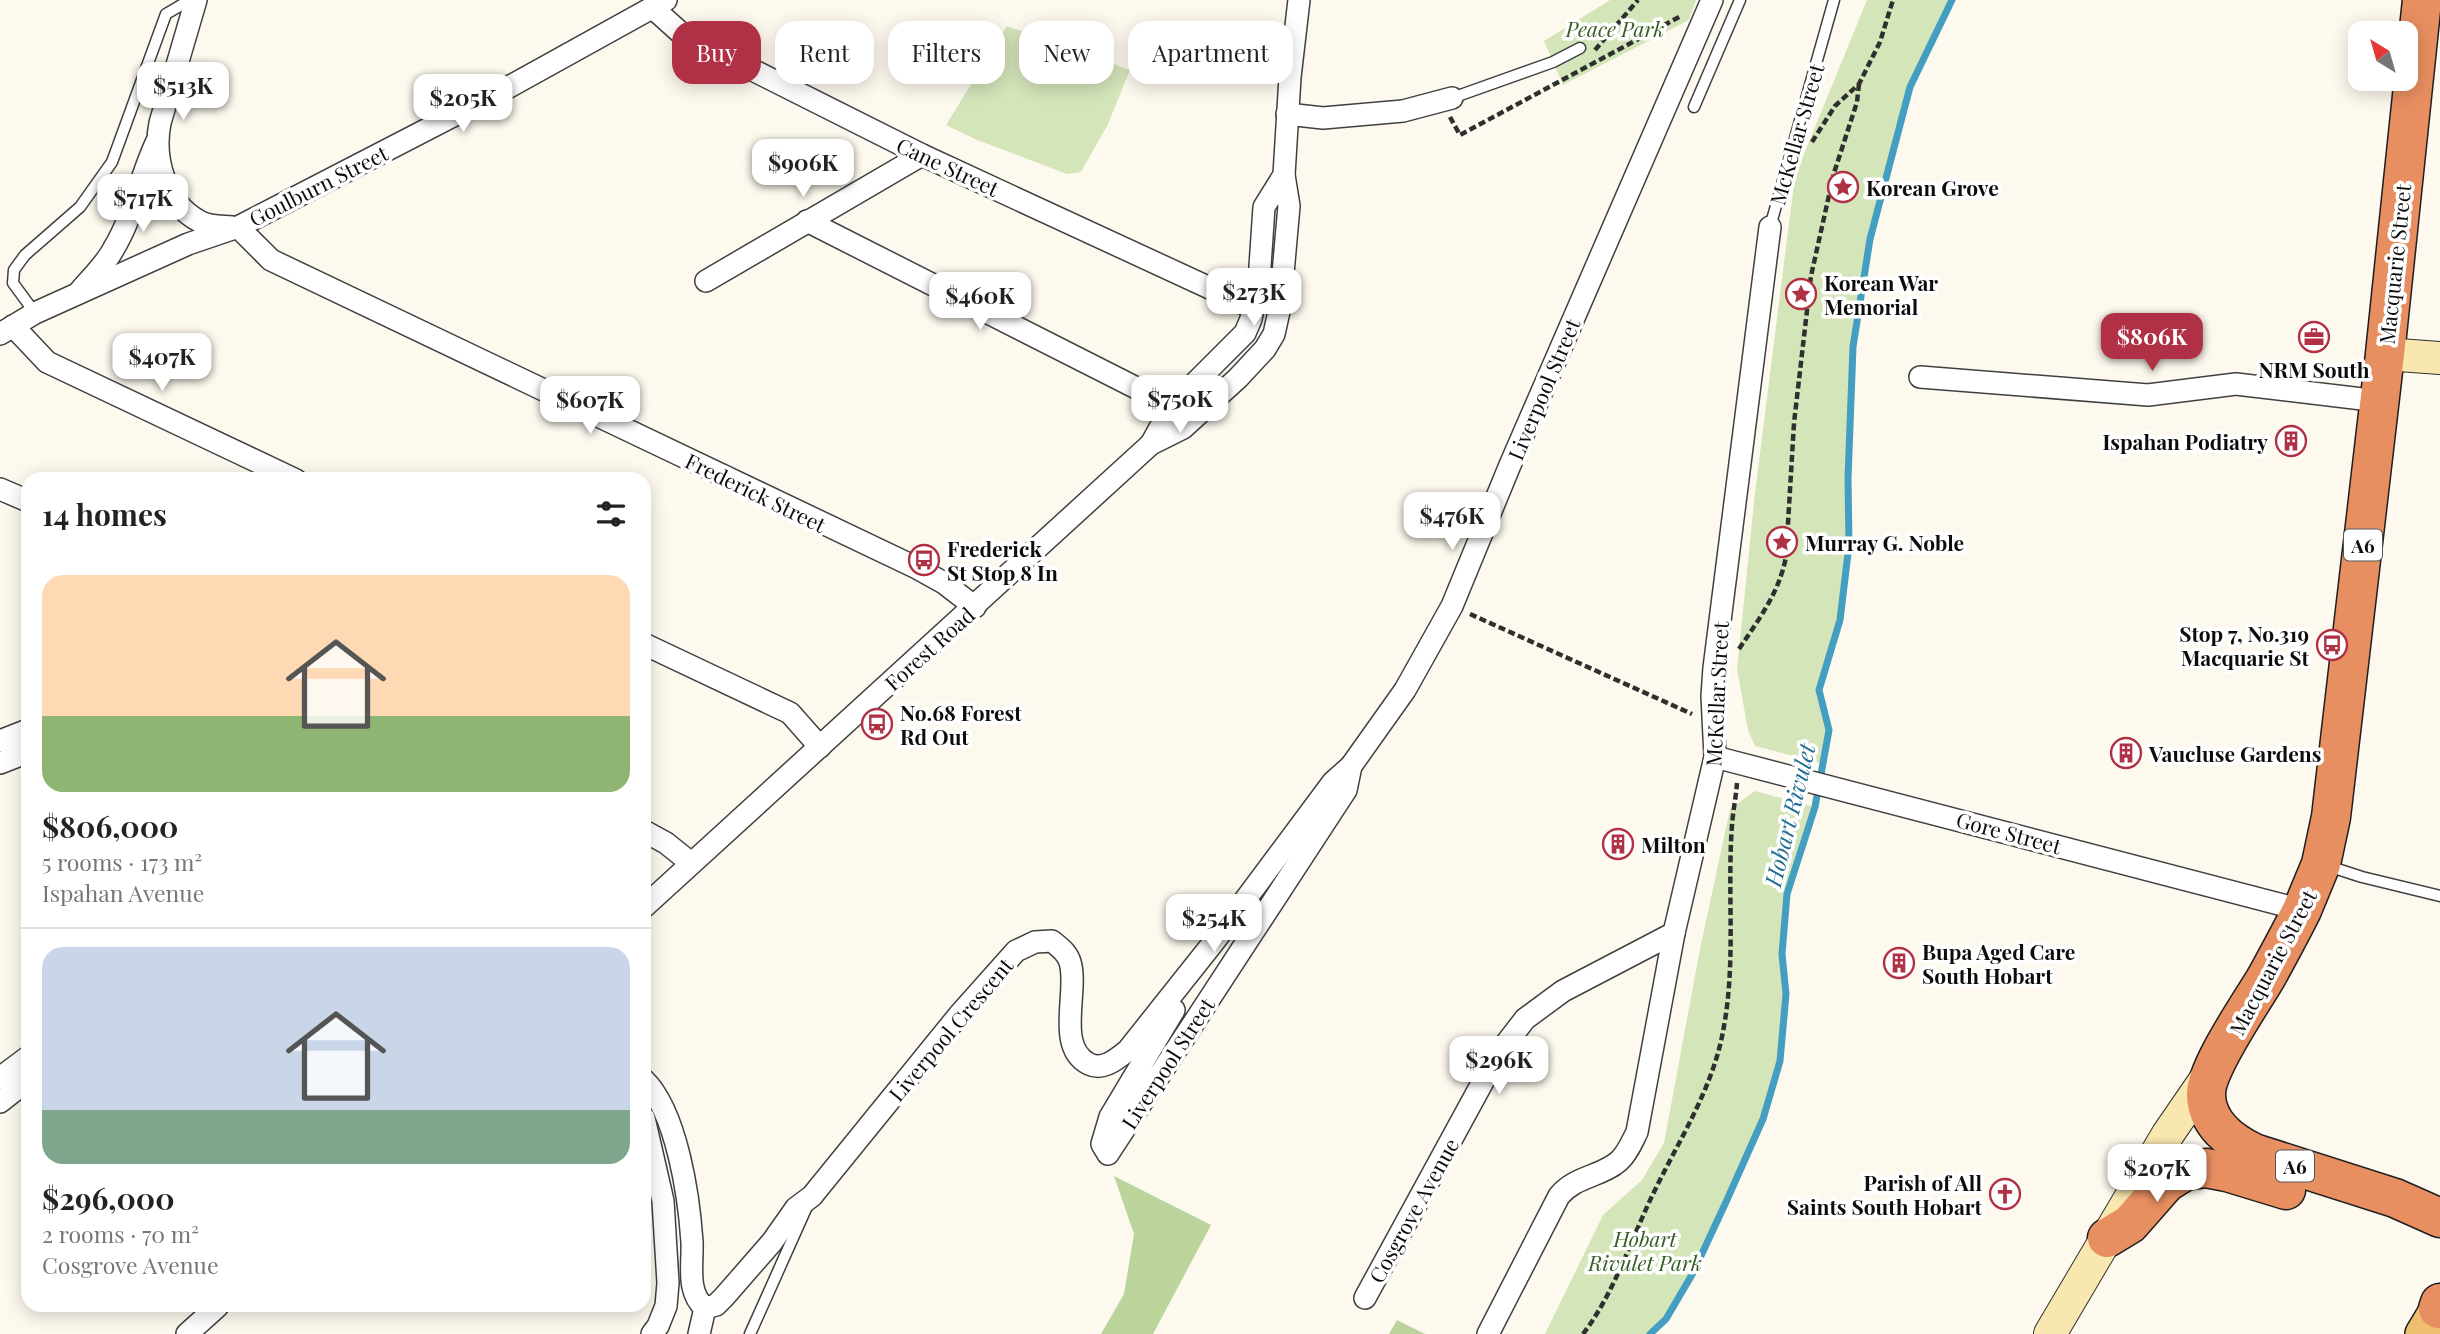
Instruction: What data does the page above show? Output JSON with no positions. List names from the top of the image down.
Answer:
{
  "streets": {
    "highway": ["Macquarie Street", "A6"],
    "street": [
      "McKellar Street",
      "Cane Street",
      "Goulburn Street",
      "Liverpool Street",
      "Frederick Street",
      "Forest Road",
      "Gore Street",
      "Liverpool Crescent",
      "Cosgrove Avenue"
    ]
  },
  "crossings": [
    ["McKellar Street", "Gore Street"],
    ["McKellar Street", "Cosgrove Avenue"],
    ["Cane Street", "Goulburn Street"],
    ["Cane Street", "Forest Road"],
    ["Goulburn Street", "Frederick Street"],
    ["Macquarie Street", "A6"],
    ["Macquarie Street", "Gore Street"],
    ["Liverpool Street", "Liverpool Crescent"],
    ["Frederick Street", "Forest Road"]
  ],
  "water": ["Hobart Rivulet"],
  "parks": ["Peace Park", "Hobart Rivulet Park"],
  "places": {
    "place": ["Korean Grove", "Korean War Memorial", "Murray G. Noble"],
    "office": ["NRM South"],
    "building": [
      "Ispahan Podiatry",
      "Vaucluse Gardens",
      "Milton",
      "Bupa Aged Care South Hobart"
    ],
    "bus stop": ["Frederick St Stop 8 In", "Stop 7, No.319 Macquarie St", "No.68 Forest Rd Out"],
    "church": ["Parish of All Saints South Hobart"]
  },
  "north": "top left",
  "page": {
    "chip": [
      "Buy",
      "Rent",
      "Filters",
      "New",
      "Apartment"
    ],
    "price": [
      "$513K",
      "$205K",
      "$906K",
      "$717K",
      "$273K",
      "$460K",
      "$806K",
      "$407K",
      "$750K",
      "$607K",
      "$476K",
      "$254K",
      "$296K",
      "$207K"
    ],
    "heading": "14 homes",
    "list": [
      {
        "name": "$806,000",
        "note": "5 rooms · 173 m² · Ispahan Avenue"
      },
      {
        "name": "$296,000",
        "note": "2 rooms · 70 m² · Cosgrove Avenue"
      }
    ]
  }
}
